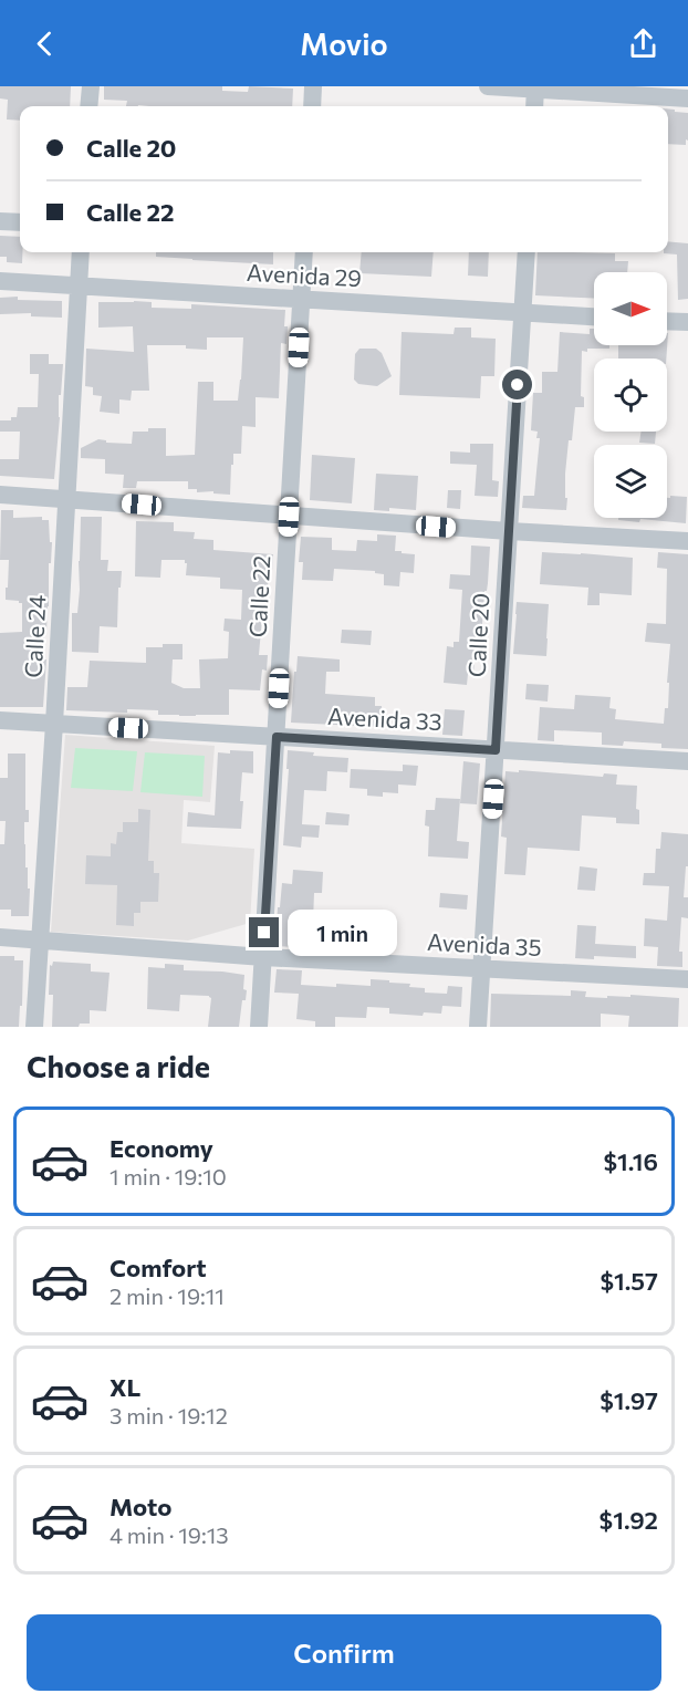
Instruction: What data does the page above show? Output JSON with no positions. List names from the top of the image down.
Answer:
{
  "streets": {
    "street": [
      "Avenida 29",
      "Calle 22",
      "Calle 20",
      "Calle 24",
      "Avenida 33",
      "Avenida 35"
    ]
  },
  "crossings": [
    ["Avenida 29", "Calle 22"],
    ["Avenida 29", "Calle 20"],
    ["Avenida 29", "Calle 24"],
    ["Calle 22", "Avenida 33"],
    ["Calle 22", "Avenida 35"],
    ["Calle 20", "Avenida 33"],
    ["Calle 20", "Avenida 35"],
    ["Calle 24", "Avenida 33"],
    ["Calle 24", "Avenida 35"]
  ],
  "north": "right",
  "page": {
    "header": "Movio",
    "banner": ["Calle 20", "Calle 22"],
    "bubble": "1 min",
    "heading": "Choose a ride",
    "list": [
      {
        "name": "Economy",
        "note": "1 min · 19:10",
        "value": "$1.16"
      },
      {
        "name": "Comfort",
        "note": "2 min · 19:11",
        "value": "$1.57"
      },
      {
        "name": "XL",
        "note": "3 min · 19:12",
        "value": "$1.97"
      },
      {
        "name": "Moto",
        "note": "4 min · 19:13",
        "value": "$1.92"
      }
    ],
    "buttons": "Confirm"
  }
}
